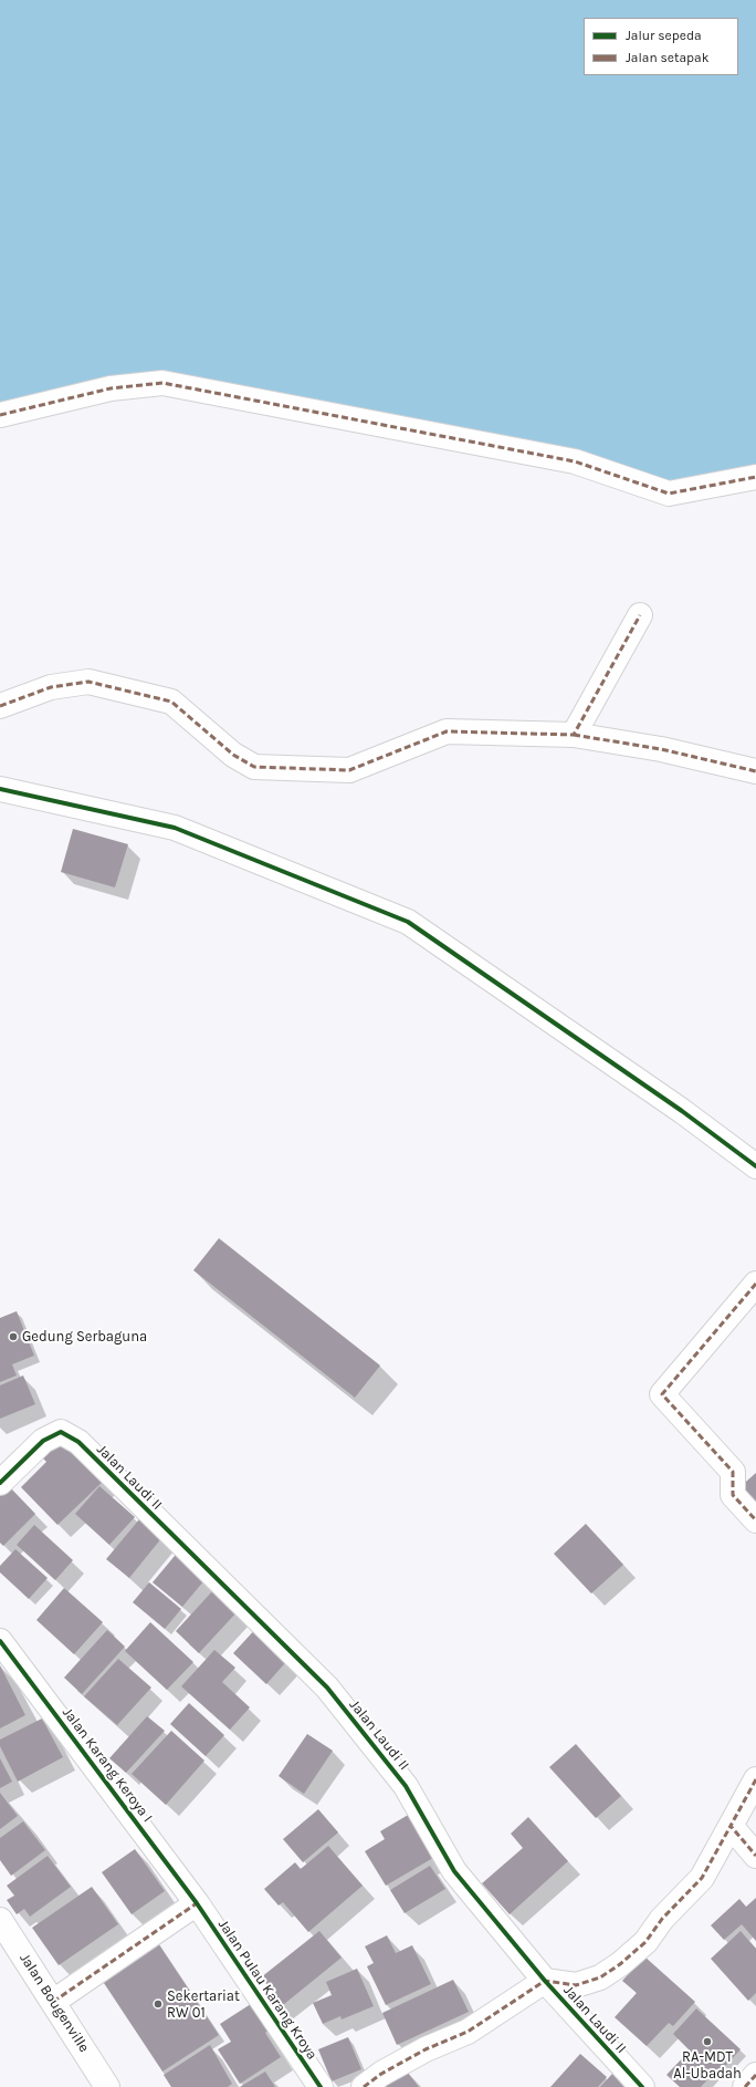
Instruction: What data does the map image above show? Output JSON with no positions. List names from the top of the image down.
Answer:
{
  "streets": {
    "street": [
      "Jalan Laudi II",
      "Jalan Karang Keroya I",
      "Jalan Pulau Karang Kroya",
      "Jalan Bougenville"
    ]
  },
  "crossings": [
    ["Jalan Karang Keroya I", "Jalan Pulau Karang Kroya"]
  ],
  "places": ["Gedung Serbaguna", "Sekertariat RW 01", "RA-MDT Al-Ubadah"],
  "legend": ["Jalur sepeda", "Jalan setapak"]
}
